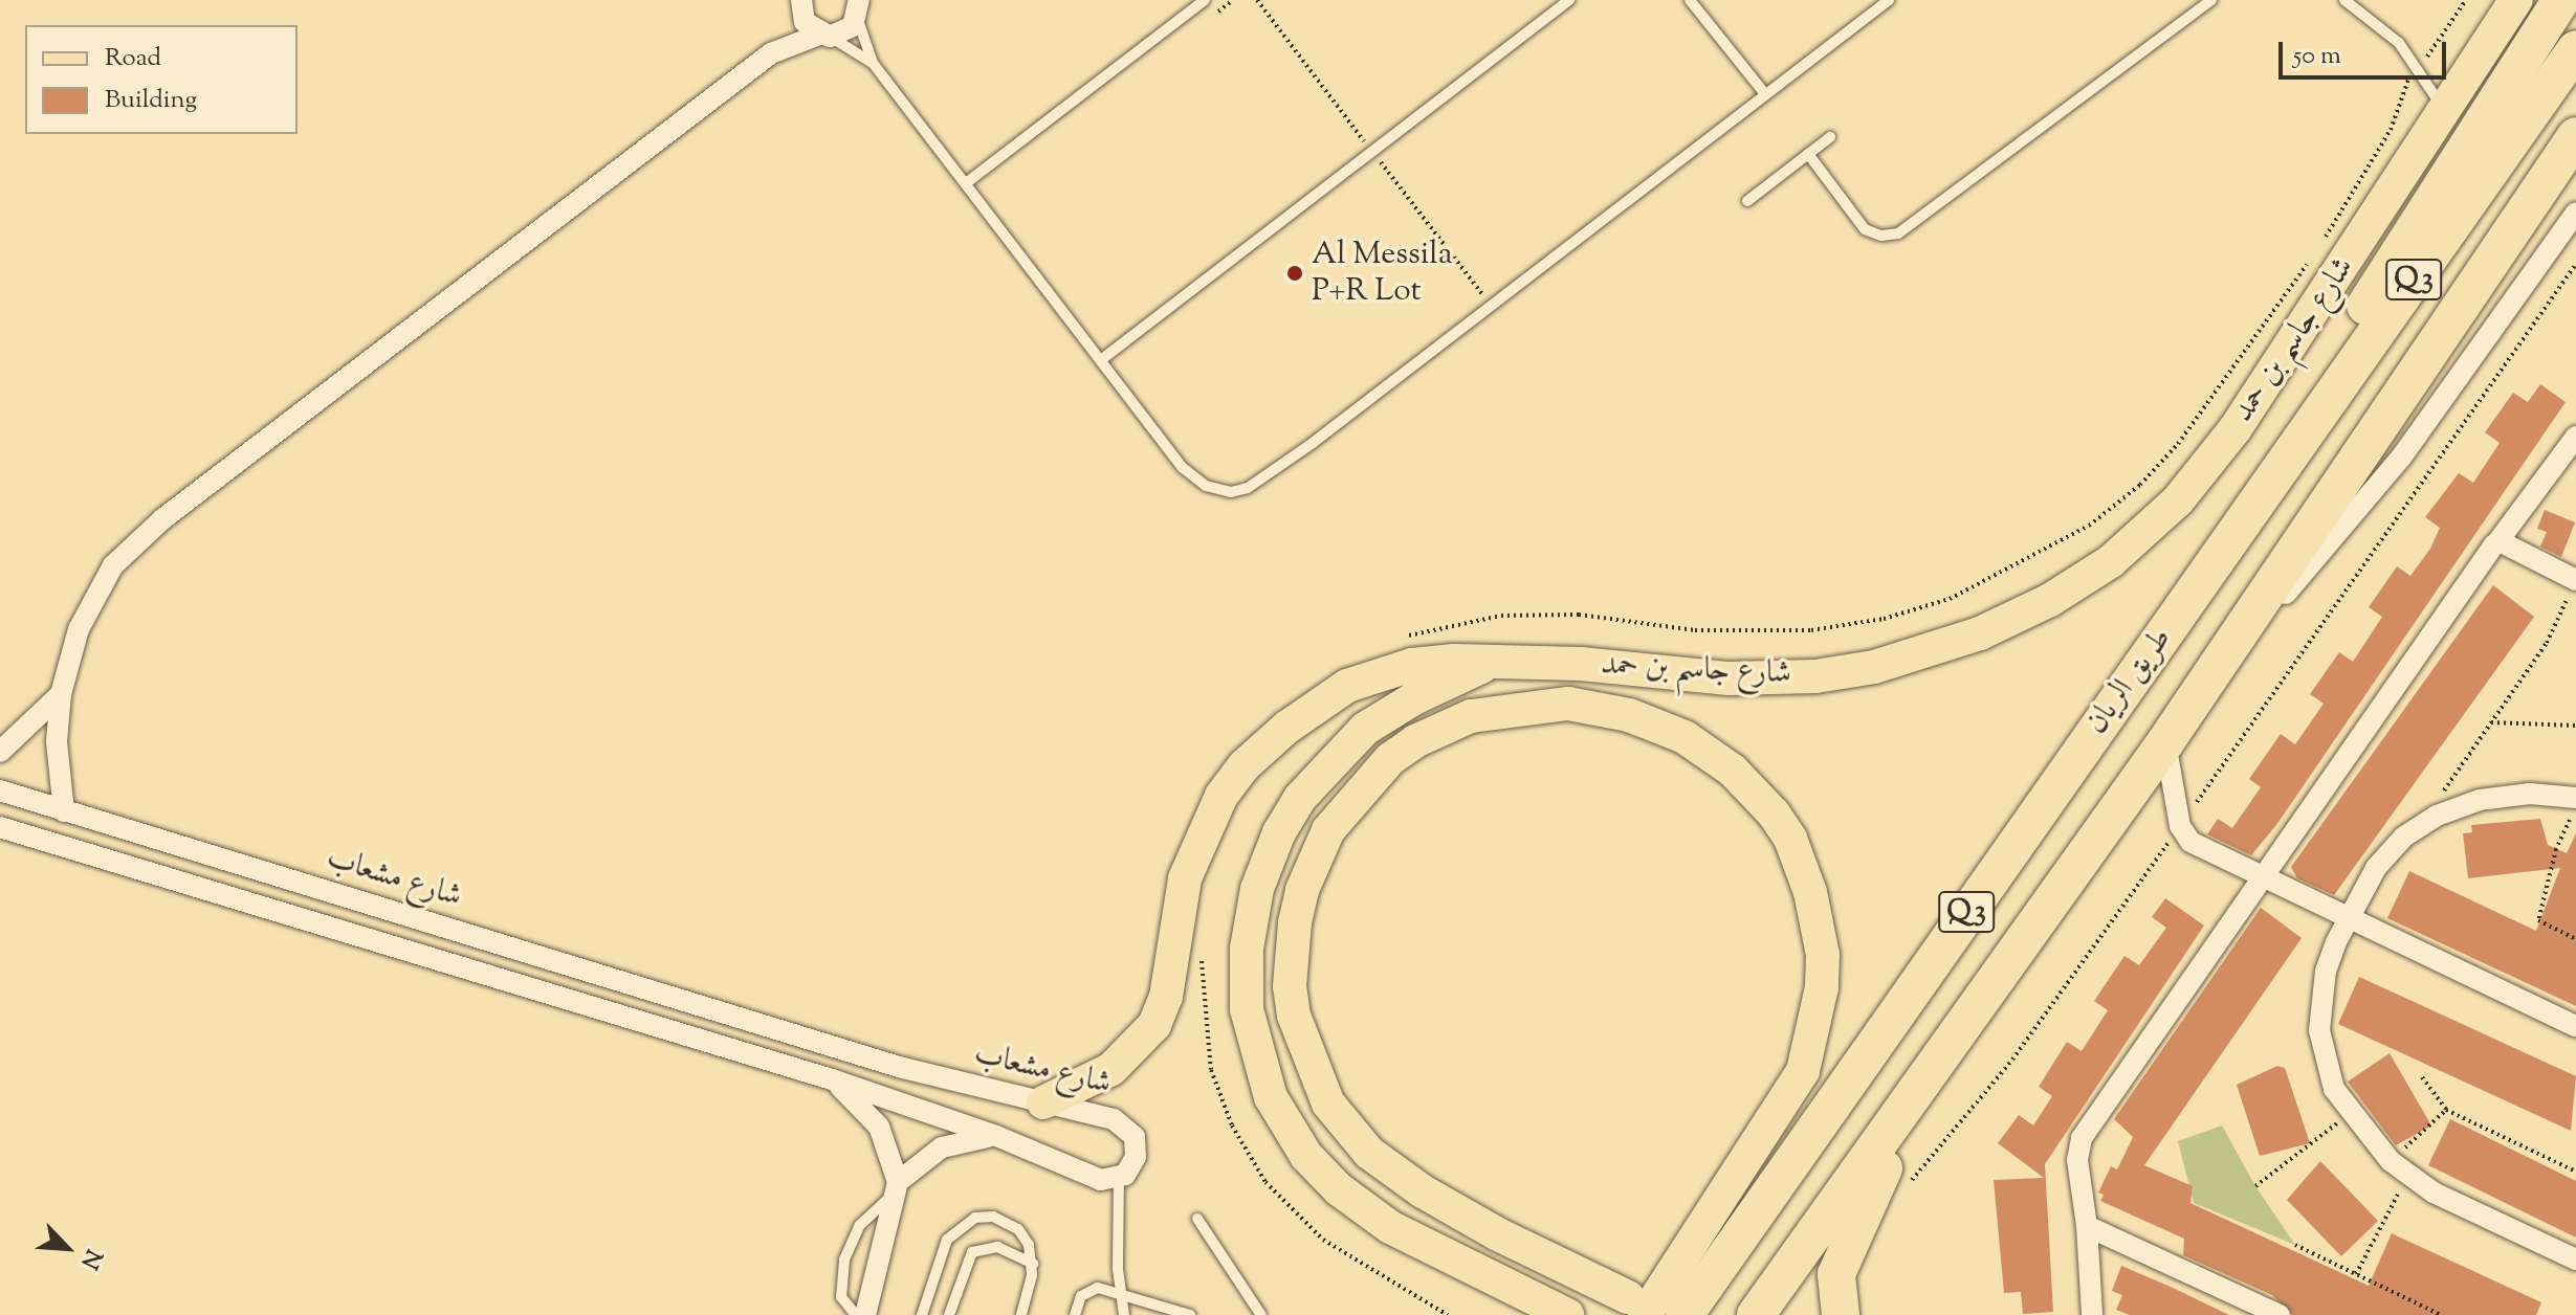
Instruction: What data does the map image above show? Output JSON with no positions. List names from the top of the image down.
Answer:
{
  "streets": {
    "highway": ["Q3", "طريق الريان"],
    "main road": ["شارع جاسم بن حمد"],
    "street": ["شارع مشعاب"]
  },
  "places": ["Al Messila P+R Lot"],
  "legend": ["Road", "Building"],
  "scale_bar": "50 m",
  "north": "bottom right"
}
